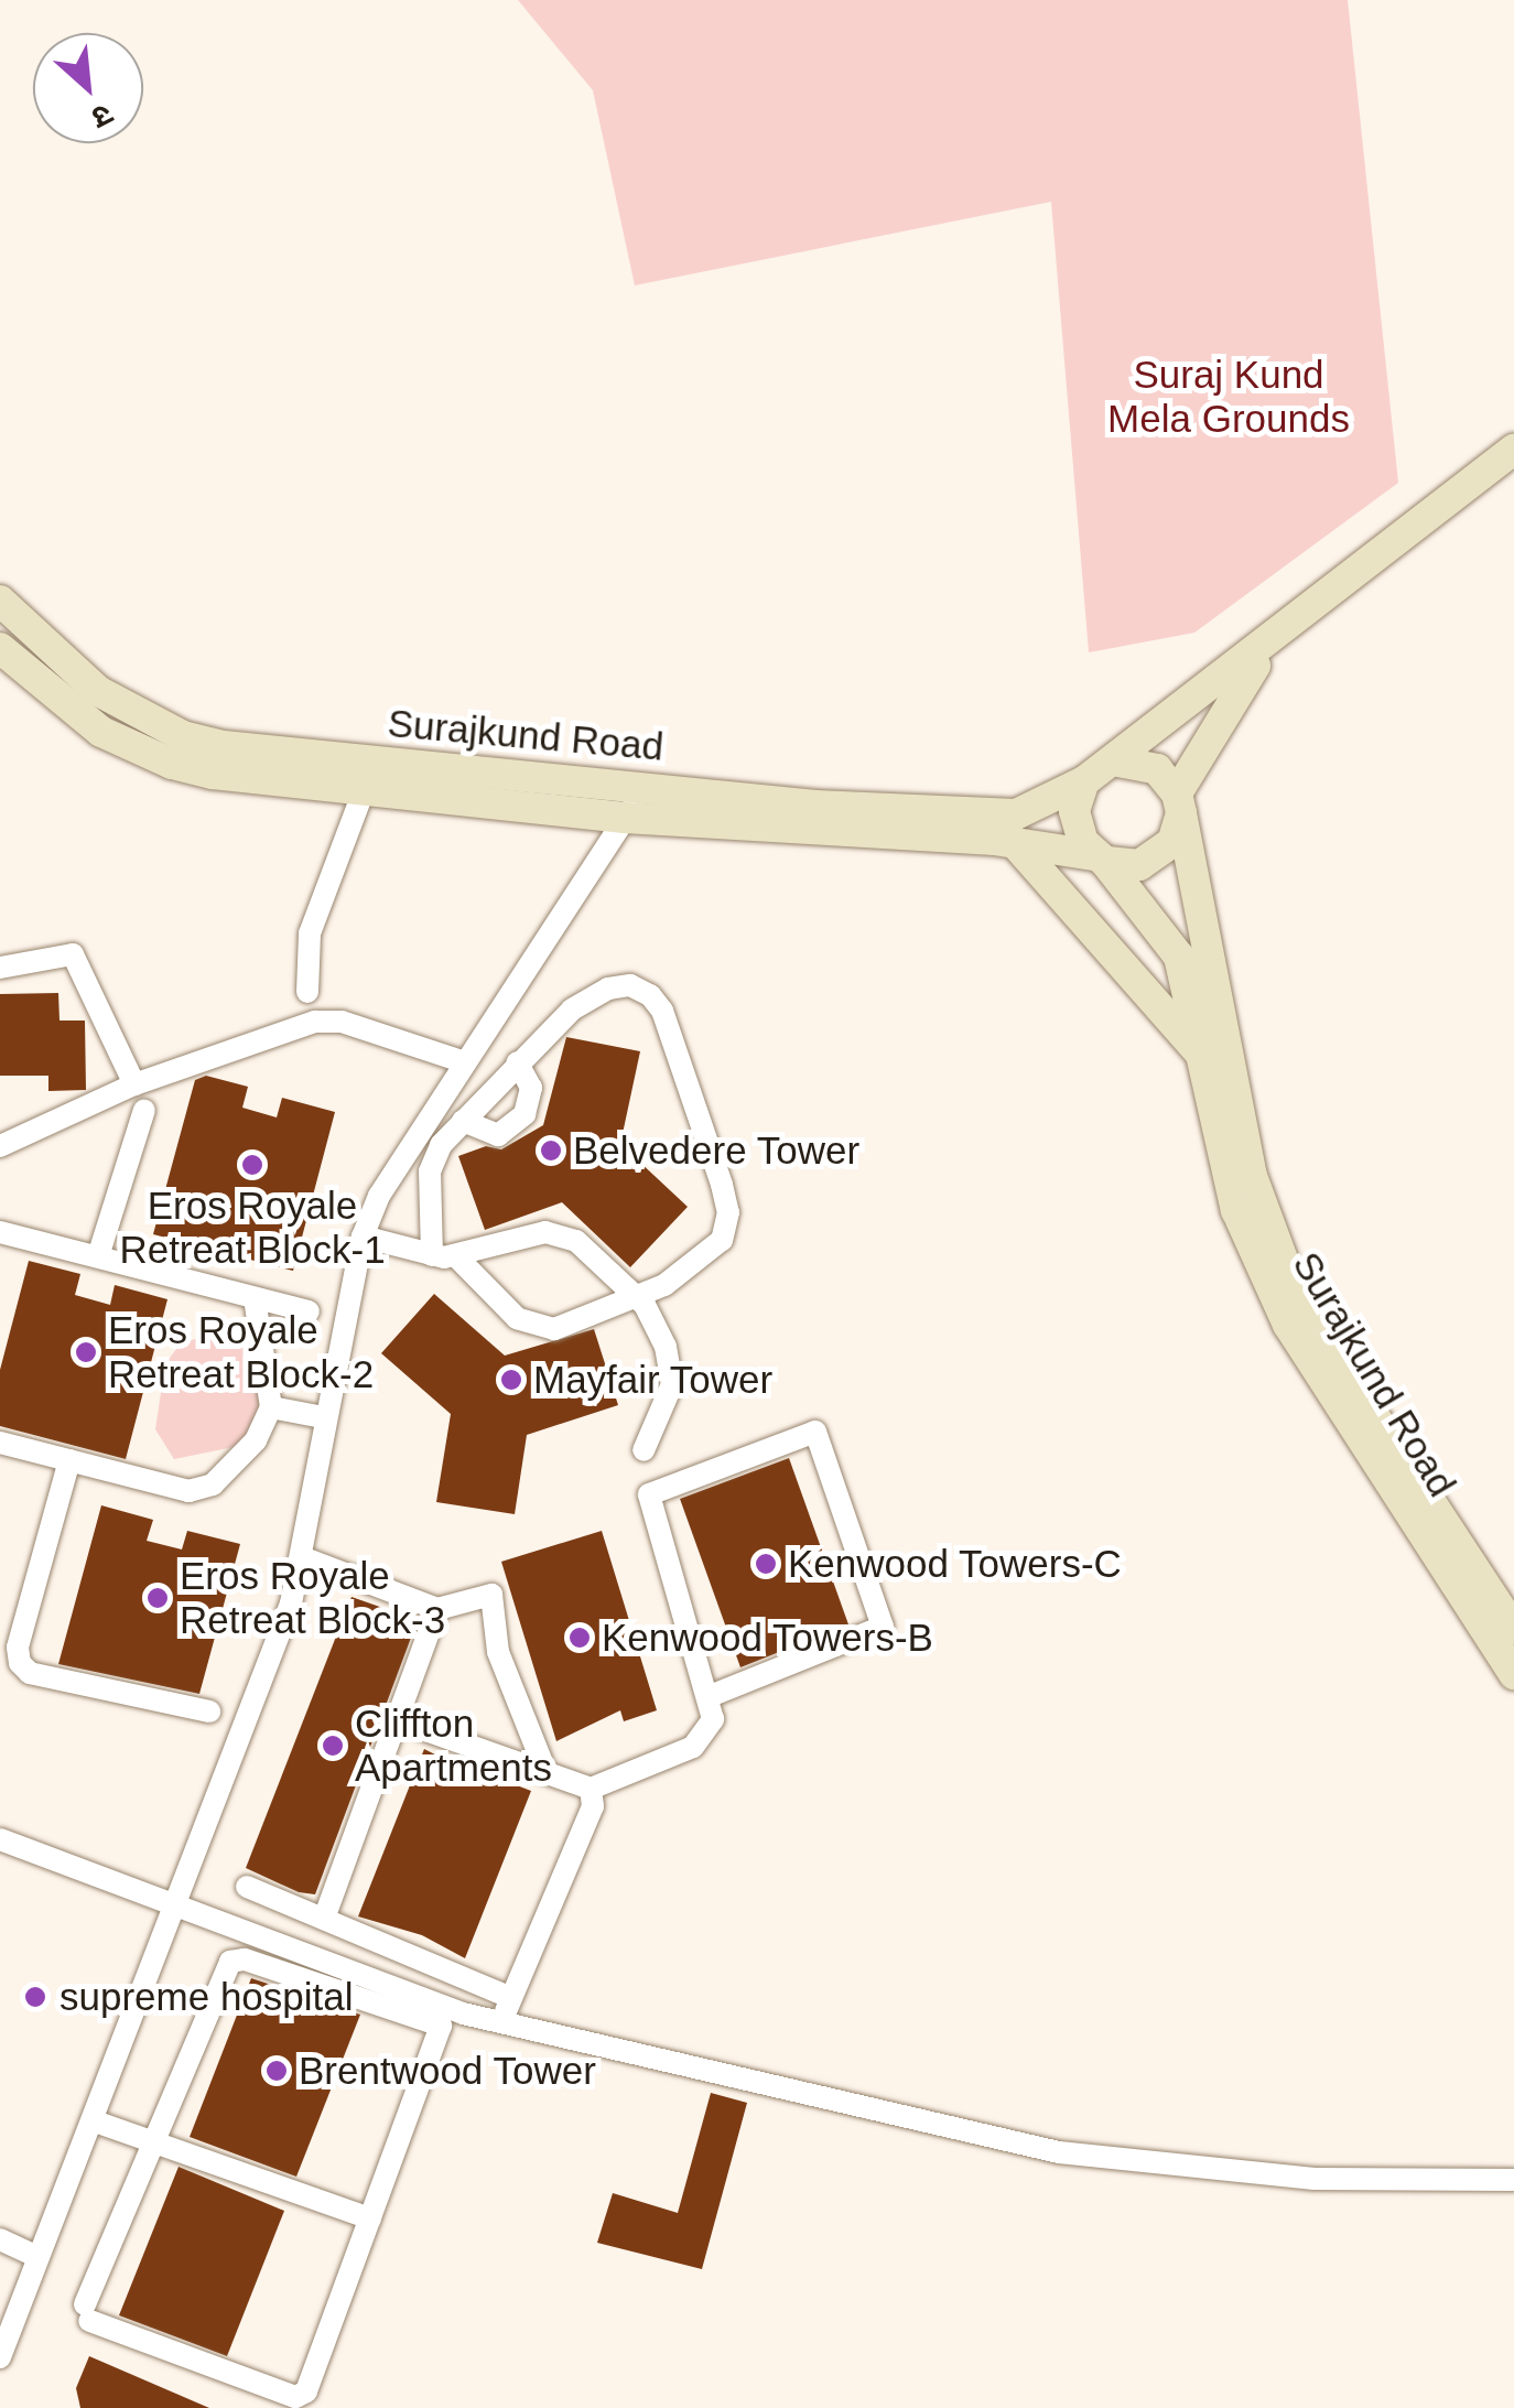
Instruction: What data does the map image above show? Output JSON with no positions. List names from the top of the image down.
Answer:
{
  "streets": {
    "main road": ["Surajkund Road"]
  },
  "parks": ["Suraj Kund Mela Grounds"],
  "places": [
    "Belvedere Tower",
    "Eros Royale Retreat Block-1",
    "Eros Royale Retreat Block-2",
    "Mayfair Tower",
    "Kenwood Towers-C",
    "Eros Royale Retreat Block-3",
    "Kenwood Towers-B",
    "Cliffton Apartments",
    "supreme hospital",
    "Brentwood Tower"
  ],
  "north": "bottom right"
}
